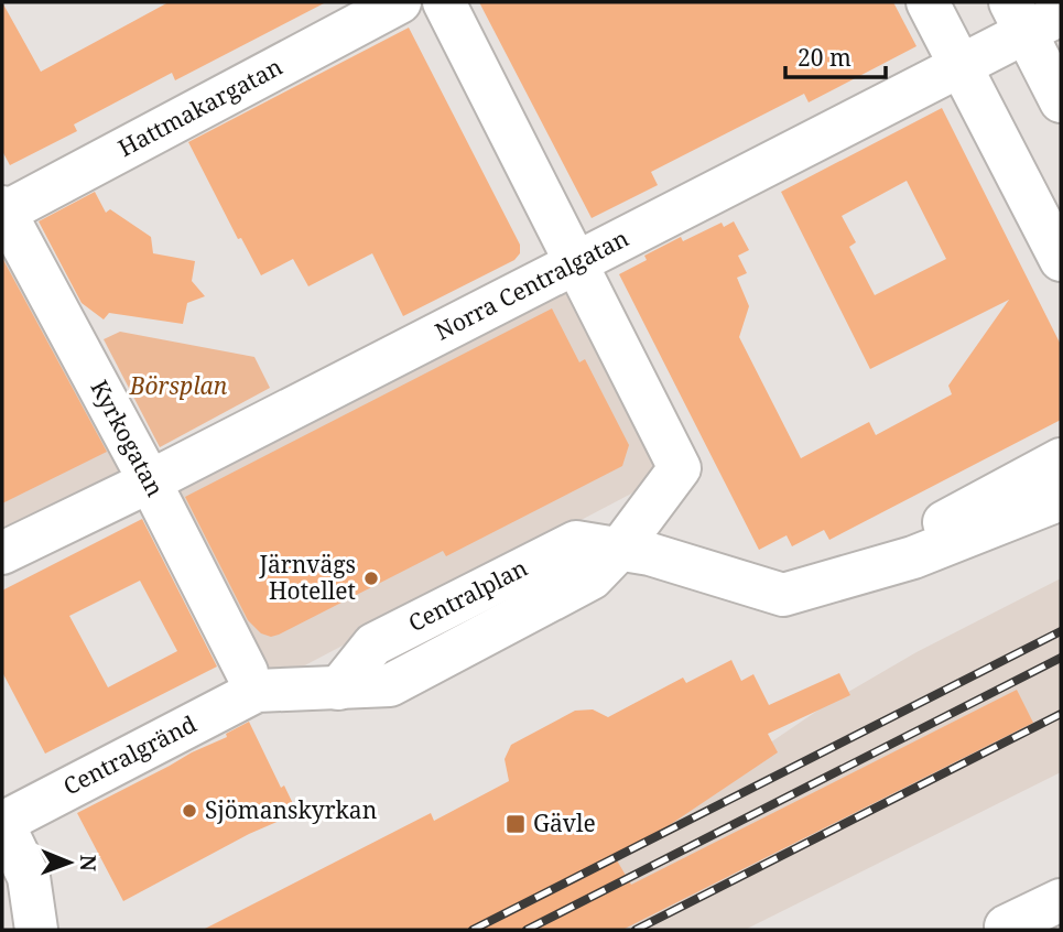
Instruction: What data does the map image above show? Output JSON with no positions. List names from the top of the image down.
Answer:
{
  "streets": {
    "street": [
      "Hattmakargatan",
      "Norra Centralgatan",
      "Kyrkogatan",
      "Centralplan",
      "Centralgränd"
    ]
  },
  "crossings": [
    ["Hattmakargatan", "Kyrkogatan"],
    ["Norra Centralgatan", "Kyrkogatan"],
    ["Kyrkogatan", "Centralplan"],
    ["Kyrkogatan", "Centralgränd"],
    ["Centralplan", "Centralgränd"]
  ],
  "parks": ["Börsplan"],
  "places": {
    "other": ["Järnvägs Hotellet", "Sjömanskyrkan"],
    "transit": ["Gävle"]
  },
  "scale_bar": "20 m",
  "north": "right"
}
